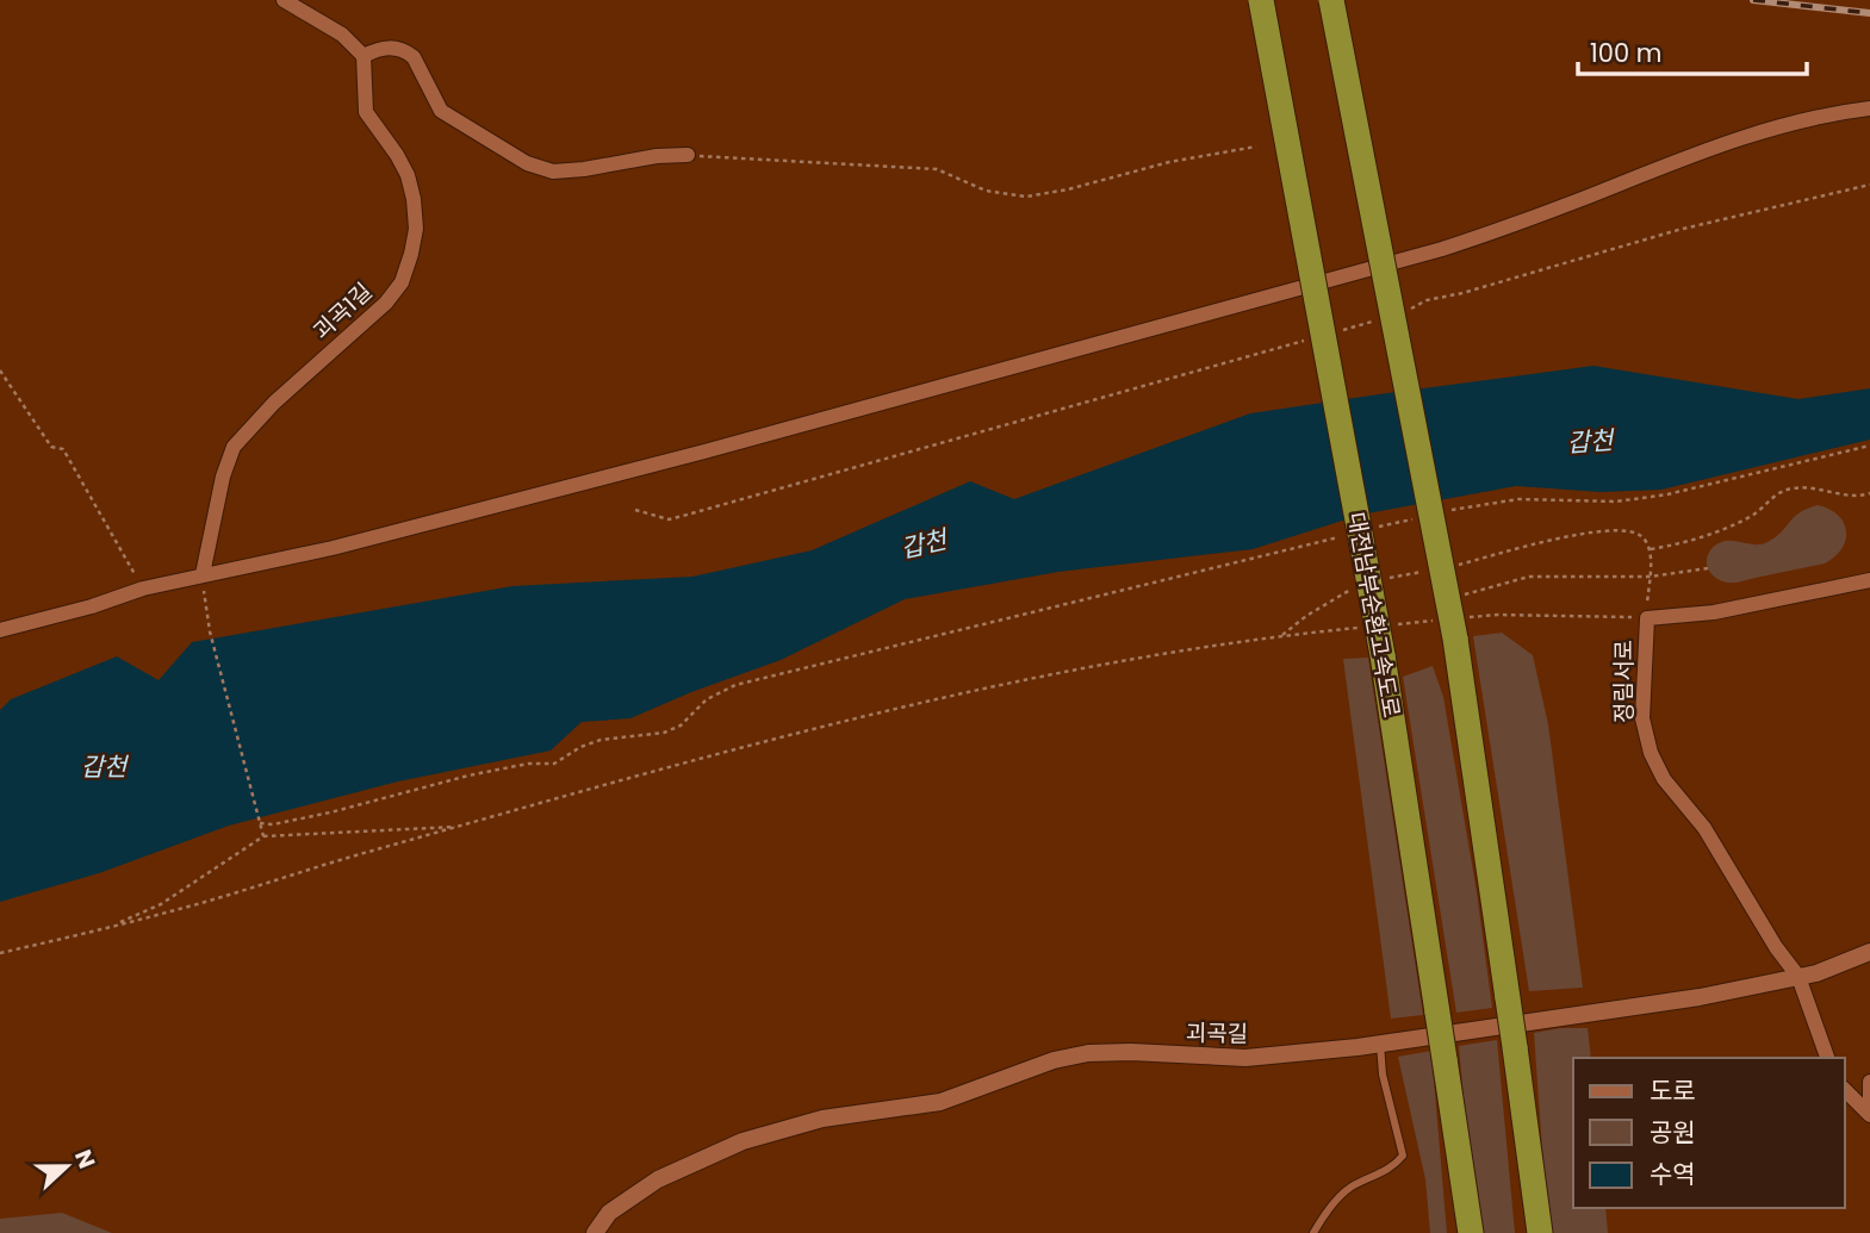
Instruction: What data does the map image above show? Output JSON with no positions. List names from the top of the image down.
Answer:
{
  "streets": {
    "highway": ["대전남부순환고속도로"],
    "street": ["괴곡1길", "정림서로", "괴곡길"]
  },
  "crossings": [
    ["정림서로", "괴곡길"]
  ],
  "water": ["갑천"],
  "legend": ["도로", "공원", "수역"],
  "scale_bar": "100 m",
  "north": "right"
}
